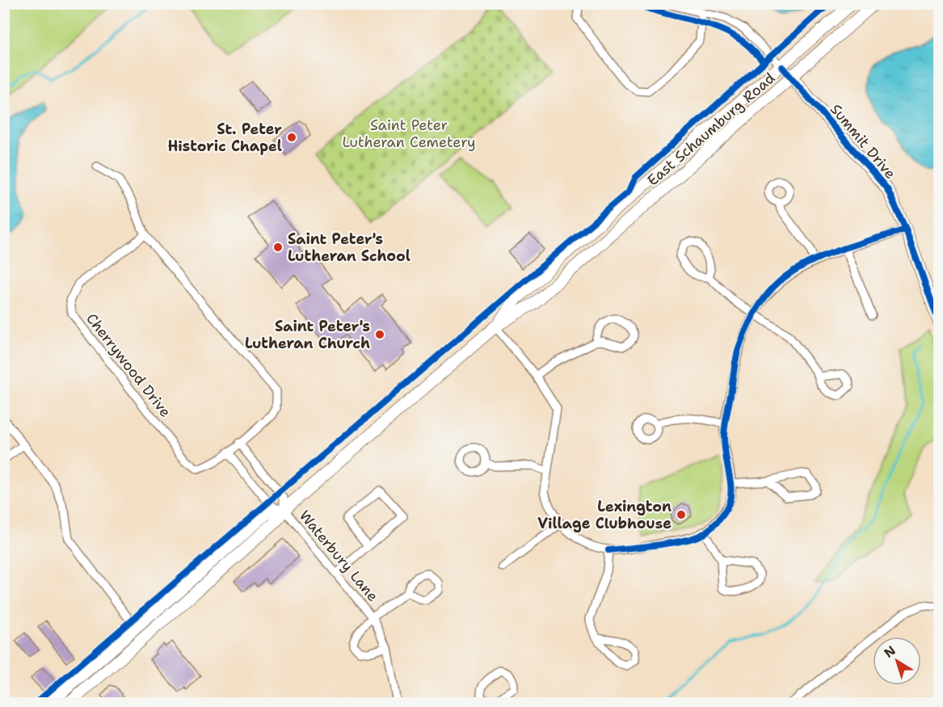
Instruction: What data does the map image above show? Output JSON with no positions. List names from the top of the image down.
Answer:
{
  "streets": {
    "main road": ["East Schaumburg Road", "Summit Drive"],
    "street": ["Cherrywood Drive", "Waterbury Lane"]
  },
  "crossings": [
    ["East Schaumburg Road", "Summit Drive"],
    ["East Schaumburg Road", "Waterbury Lane"],
    ["Cherrywood Drive", "Waterbury Lane"]
  ],
  "parks": ["Saint Peter Lutheran Cemetery"],
  "places": [
    "St. Peter Historic Chapel",
    "Saint Peter's Lutheran School",
    "Saint Peter's Lutheran Church",
    "Lexington Village Clubhouse"
  ],
  "north": "top left"
}
